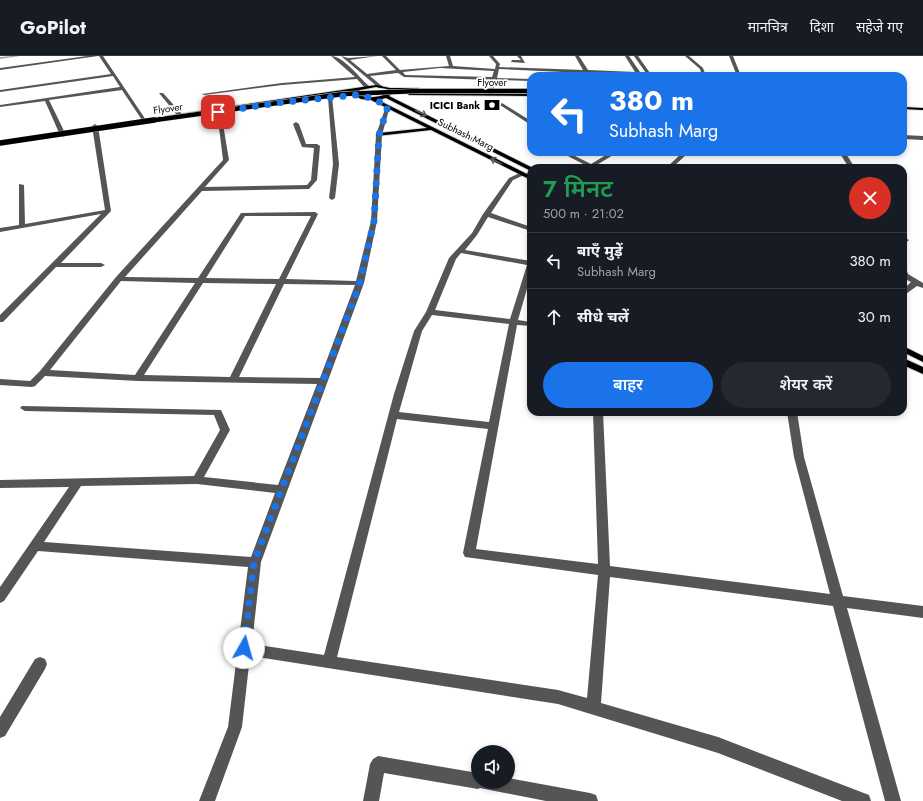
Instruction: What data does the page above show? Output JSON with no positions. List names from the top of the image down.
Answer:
{
  "streets": {
    "main road": ["Flyover", "Subhash Marg"]
  },
  "places": {
    "bank": ["ICICI Bank"]
  },
  "page": {
    "header": "GoPilot",
    "nav": ["मानचित्र", "दिशा", "सहेजे गए"],
    "turn": ["380 m", "Subhash Marg"],
    "heading": ["7 मिनट", "500 m · 21:02"],
    "list": [
      {
        "name": "बाएँ मुड़ें",
        "note": "Subhash Marg",
        "value": "380 m"
      },
      {
        "name": "सीधे चलें",
        "value": "30 m"
      }
    ],
    "buttons": ["बाहर", "शेयर करें"]
  }
}
